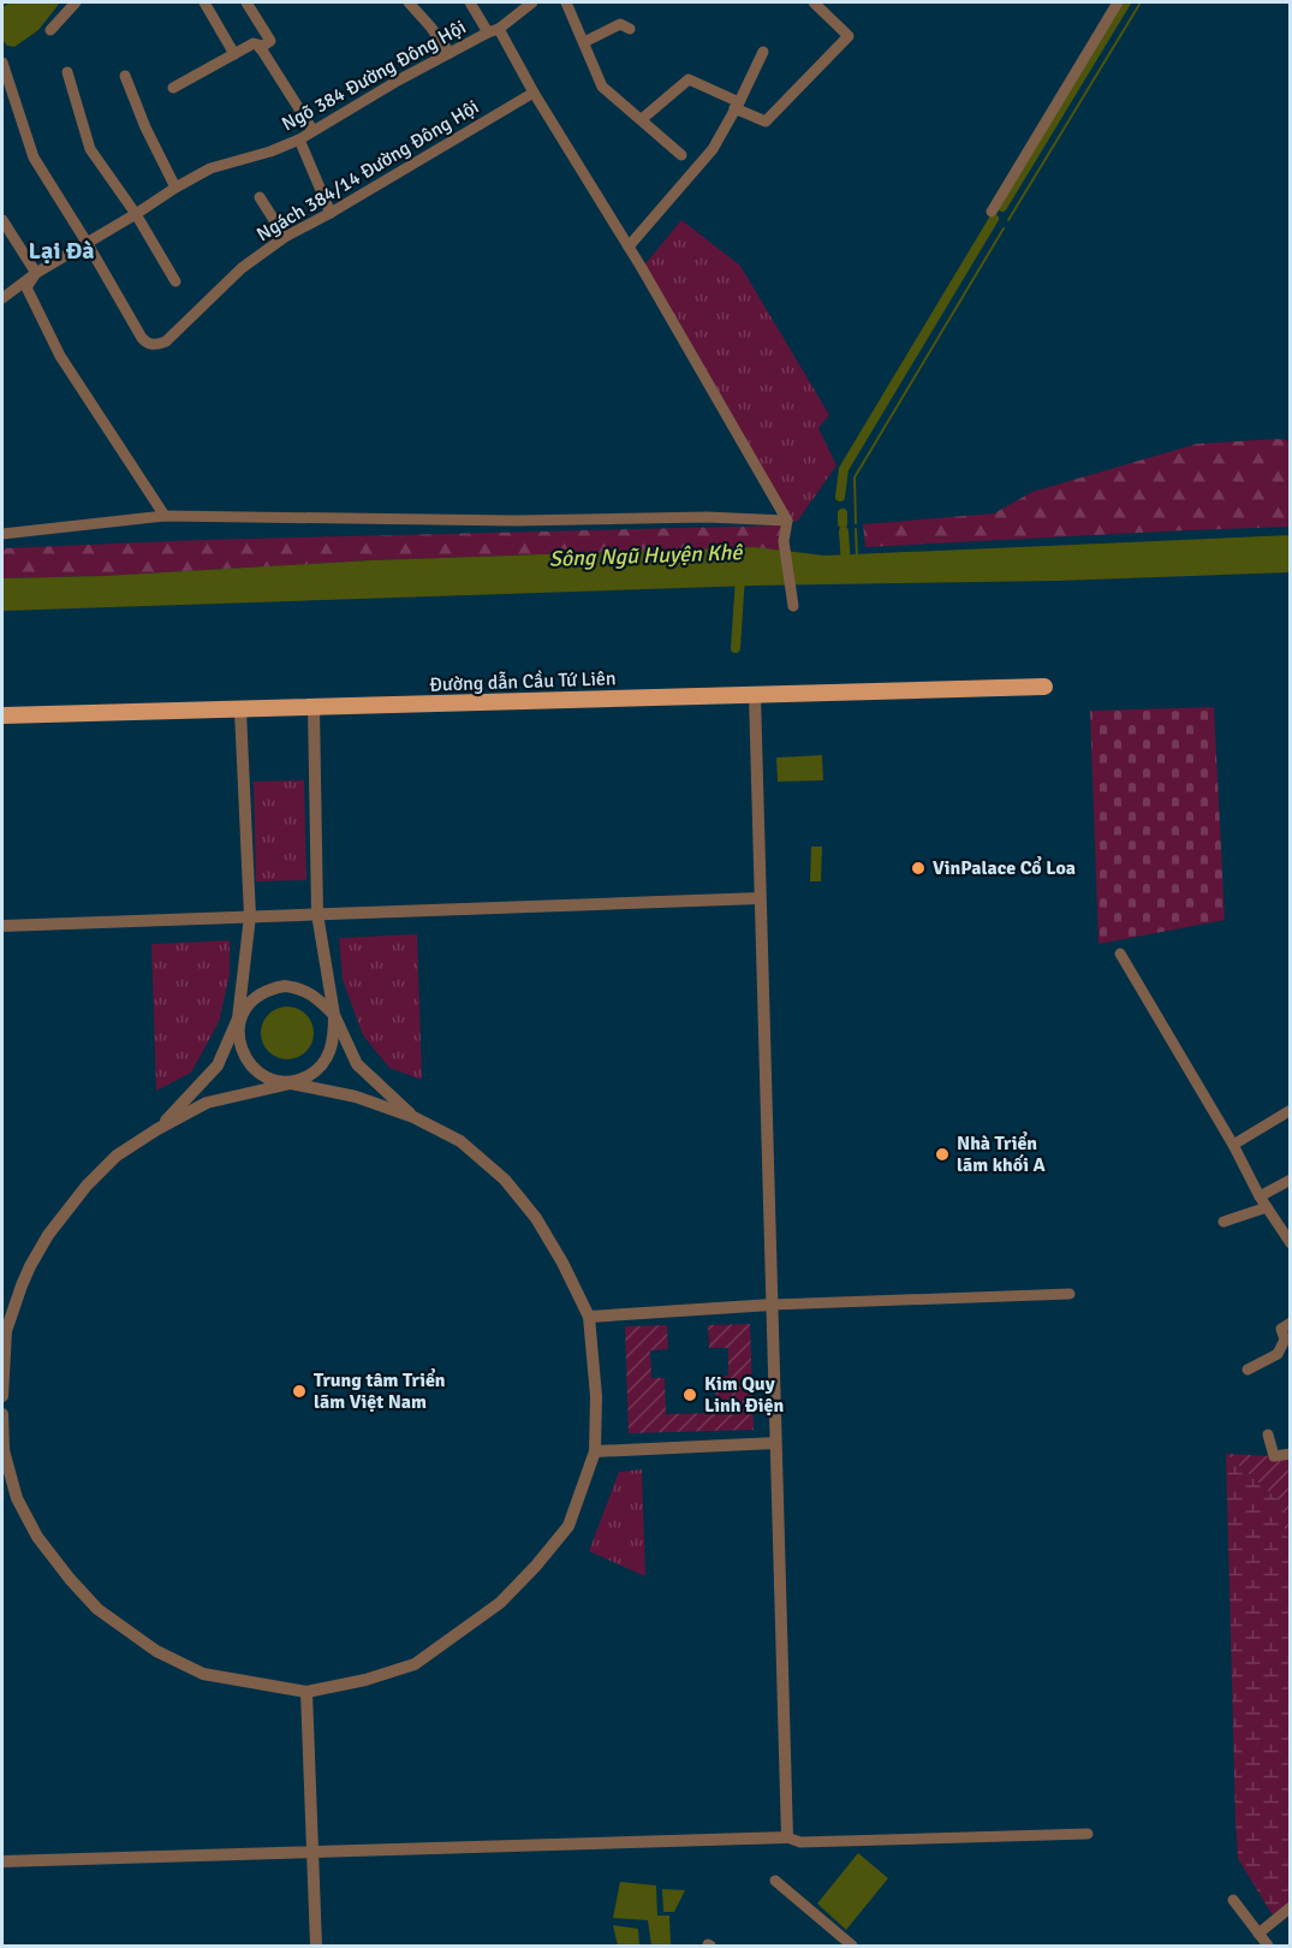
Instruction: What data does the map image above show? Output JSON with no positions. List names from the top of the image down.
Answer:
{
  "streets": {
    "main road": ["Đường dẫn Cầu Tứ Liên"],
    "street": ["Ngõ 384 Đường Đông Hội", "Ngách 384/14 Đường Đông Hội"]
  },
  "crossings": [
    ["Ngõ 384 Đường Đông Hội", "Ngách 384/14 Đường Đông Hội"]
  ],
  "districts": ["Lại Đà"],
  "water": ["Sông Ngũ Huyện Khê"],
  "places": [
    "VinPalace Cổ Loa",
    "Nhà Triển lãm khối A",
    "Trung tâm Triển lãm Việt Nam",
    "Kim Quy Linh Điện"
  ]
}
